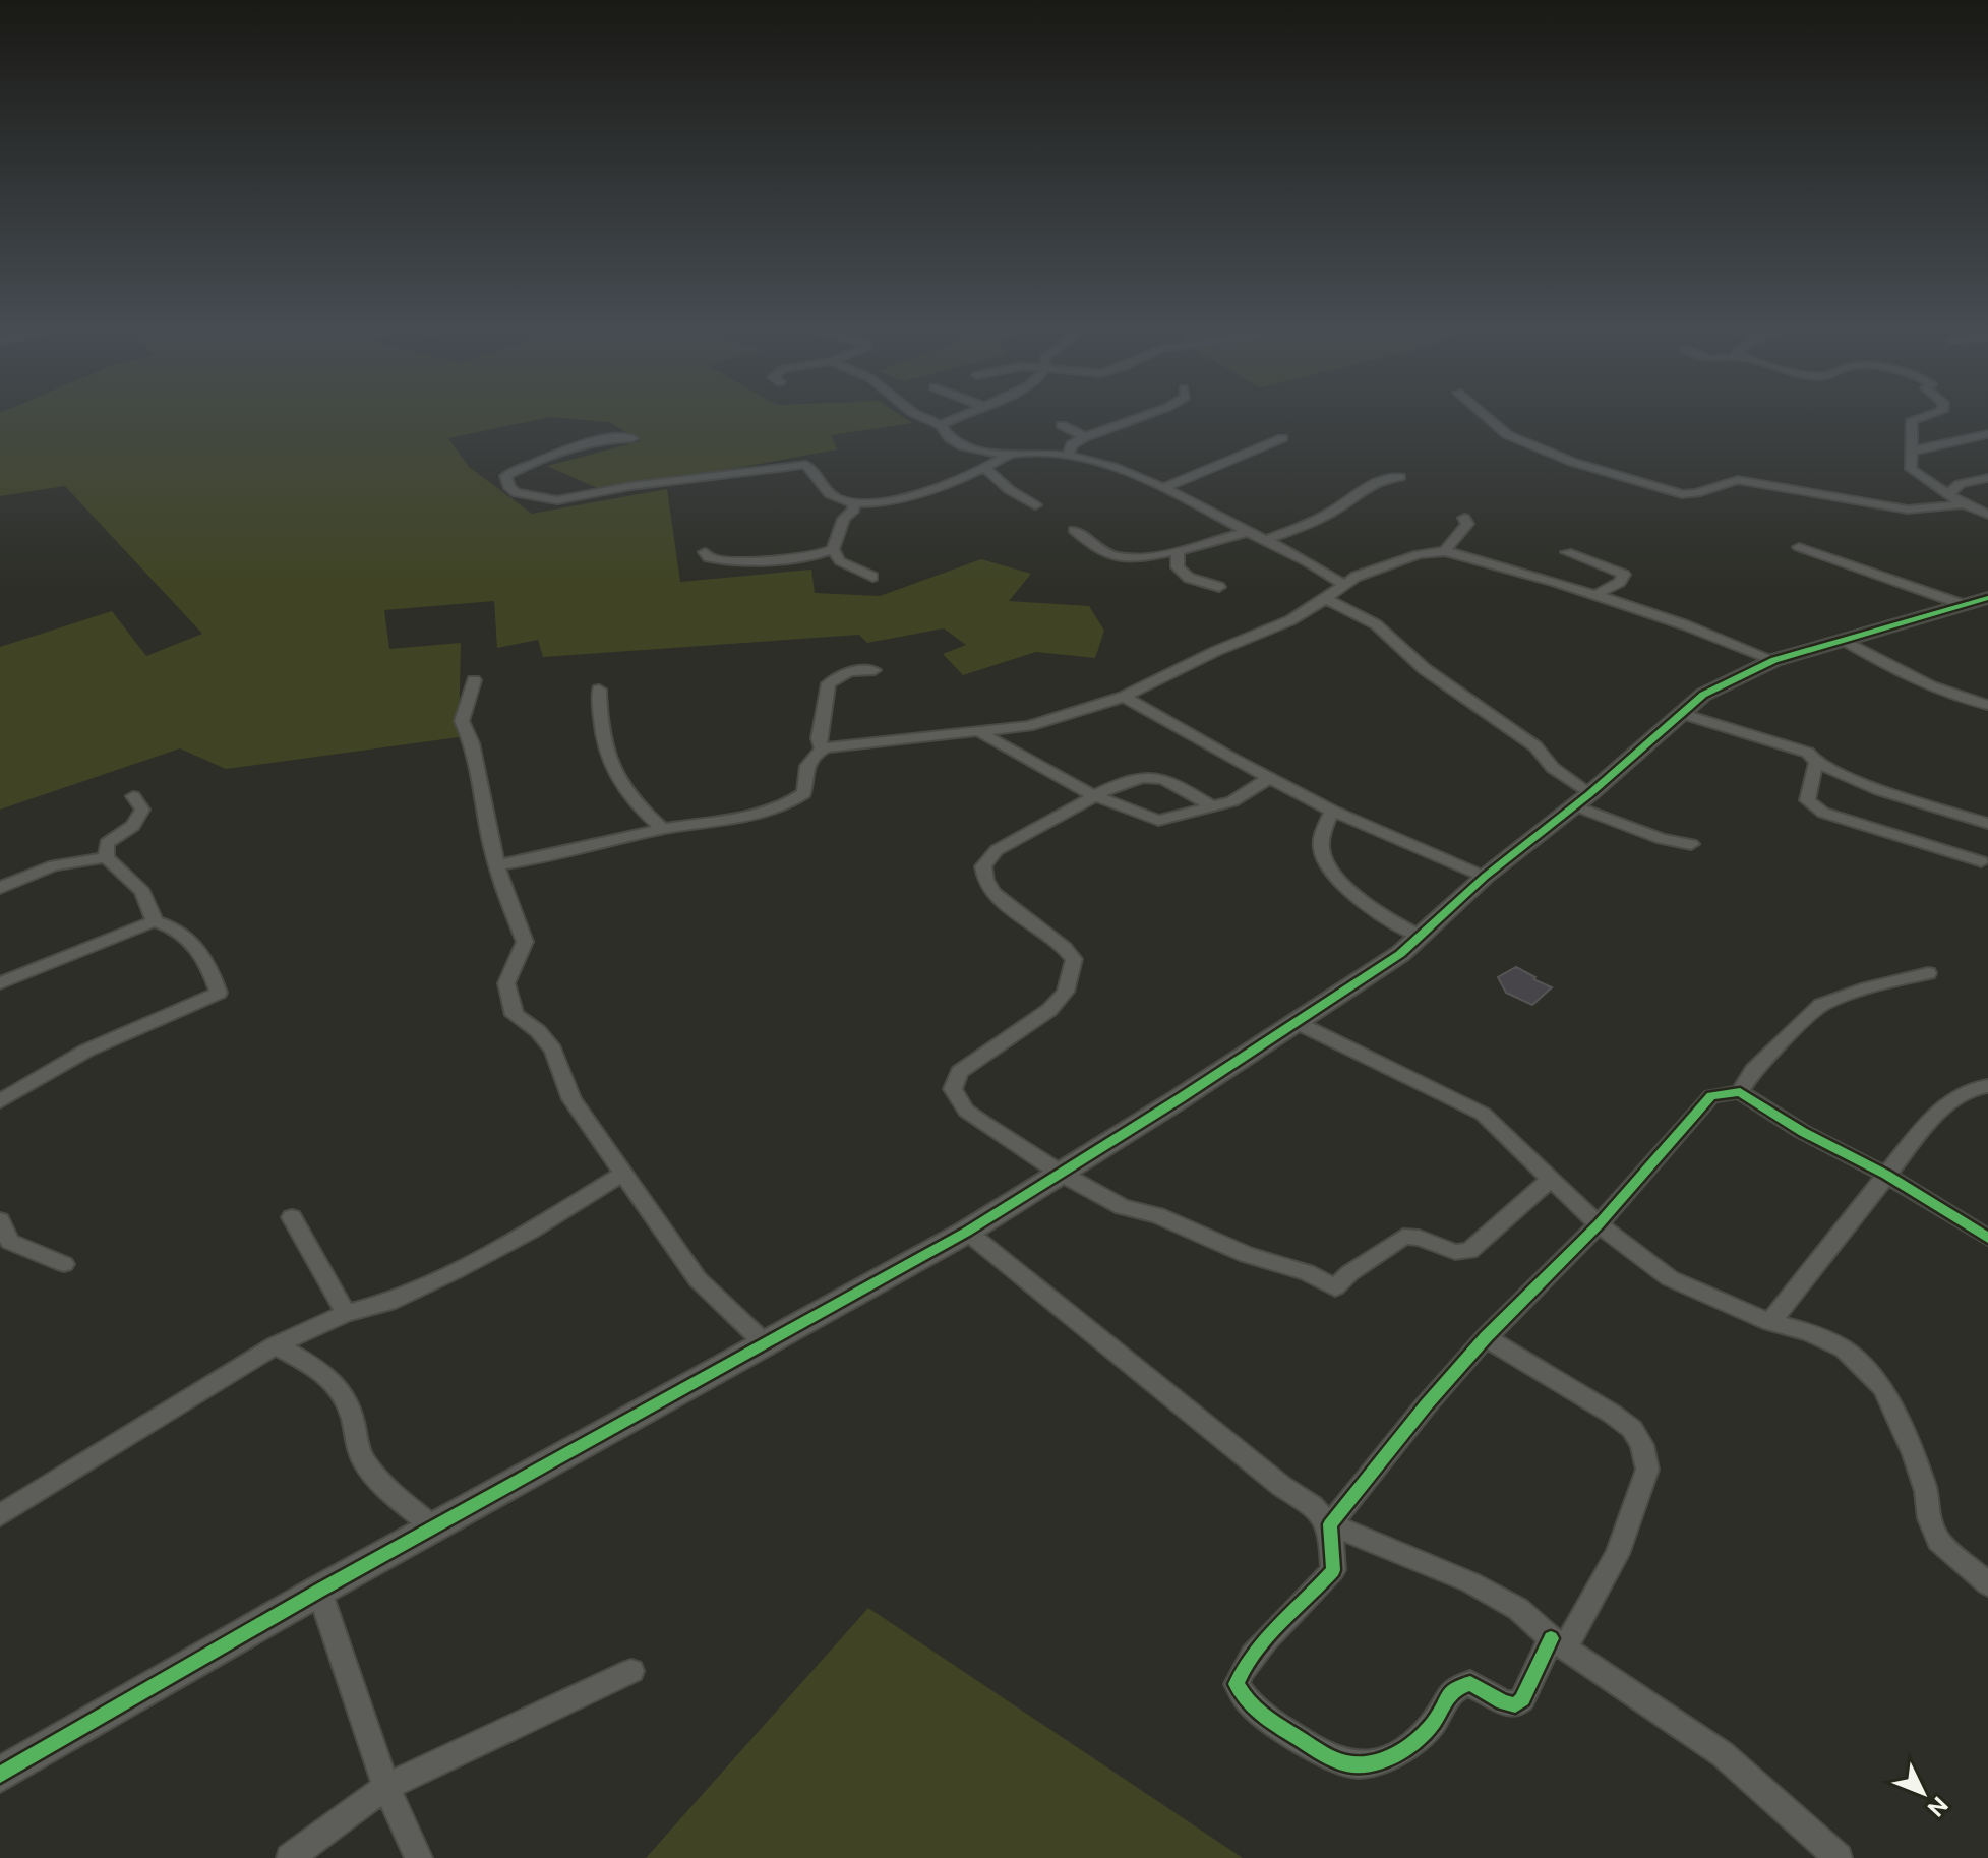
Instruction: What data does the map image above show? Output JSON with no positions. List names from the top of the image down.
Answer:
{
  "north": "bottom right"
}
